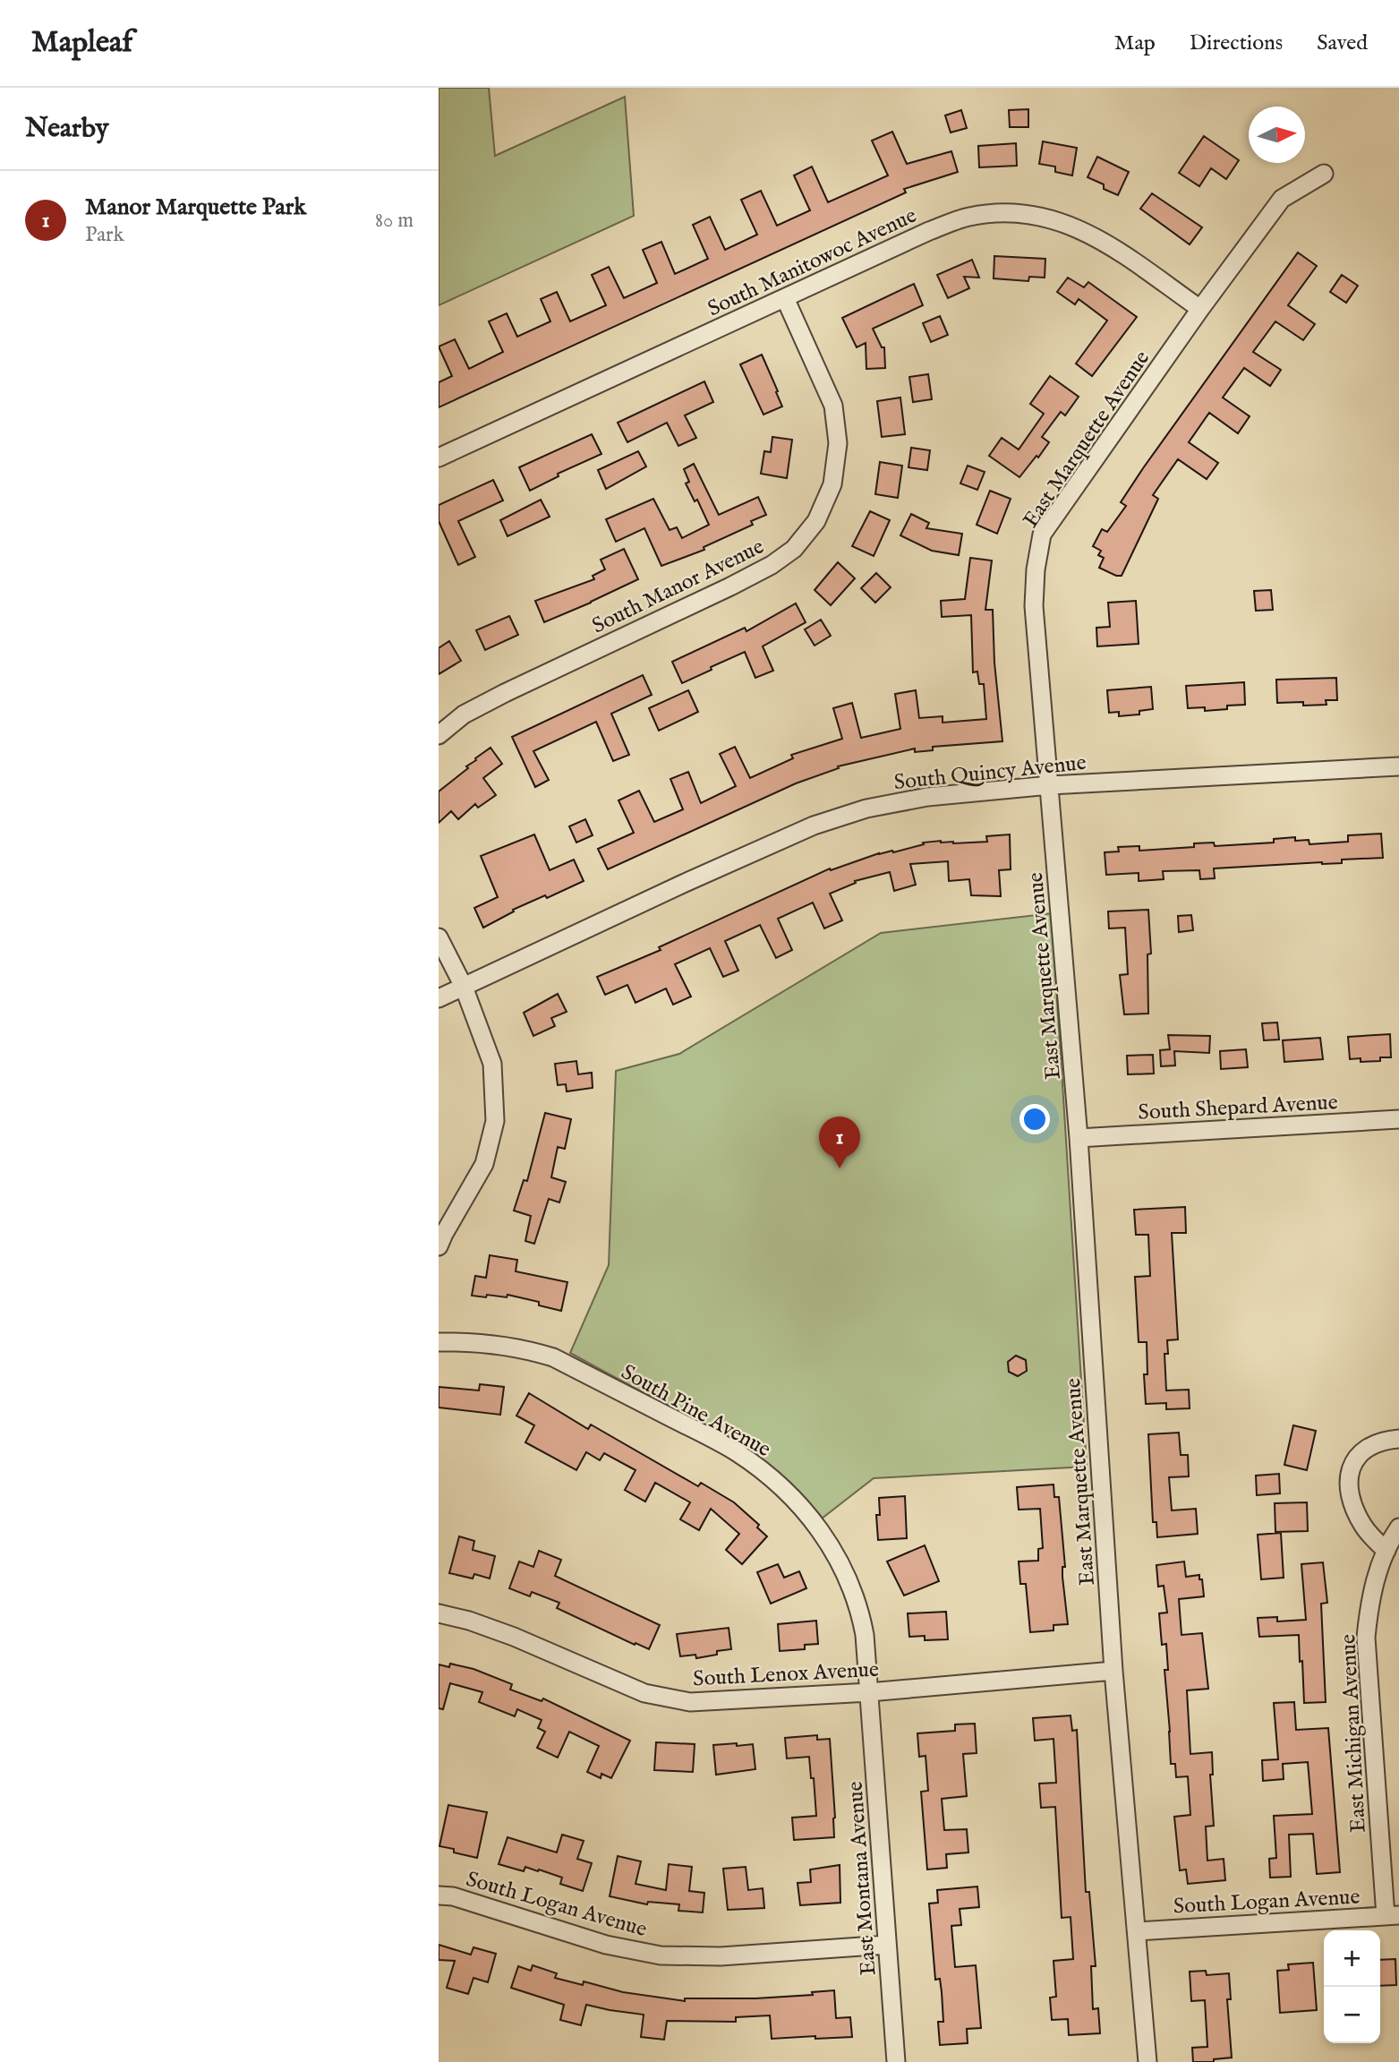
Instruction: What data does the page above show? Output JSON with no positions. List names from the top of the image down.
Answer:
{
  "streets": {
    "street": [
      "South Manitowoc Avenue",
      "East Marquette Avenue",
      "South Manor Avenue",
      "South Quincy Avenue",
      "South Shepard Avenue",
      "South Pine Avenue",
      "South Lenox Avenue",
      "East Michigan Avenue",
      "East Montana Avenue",
      "South Logan Avenue"
    ]
  },
  "crossings": [
    ["South Manitowoc Avenue", "East Marquette Avenue"],
    ["South Manitowoc Avenue", "South Manor Avenue"],
    ["East Marquette Avenue", "South Quincy Avenue"],
    ["East Marquette Avenue", "South Shepard Avenue"],
    ["East Marquette Avenue", "South Lenox Avenue"],
    ["East Marquette Avenue", "South Logan Avenue"],
    ["South Pine Avenue", "South Lenox Avenue"],
    ["South Pine Avenue", "East Montana Avenue"],
    ["South Lenox Avenue", "East Montana Avenue"],
    ["East Michigan Avenue", "South Logan Avenue"],
    ["East Montana Avenue", "South Logan Avenue"]
  ],
  "north": "right",
  "page": {
    "header": "Mapleaf",
    "nav": ["Map", "Directions", "Saved"],
    "heading": "Nearby",
    "list": [
      {
        "mark": "1",
        "name": "Manor Marquette Park",
        "note": "Park",
        "value": "80 m"
      }
    ],
    "pins": "1",
    "map_buttons": ["+", "−"]
  }
}
